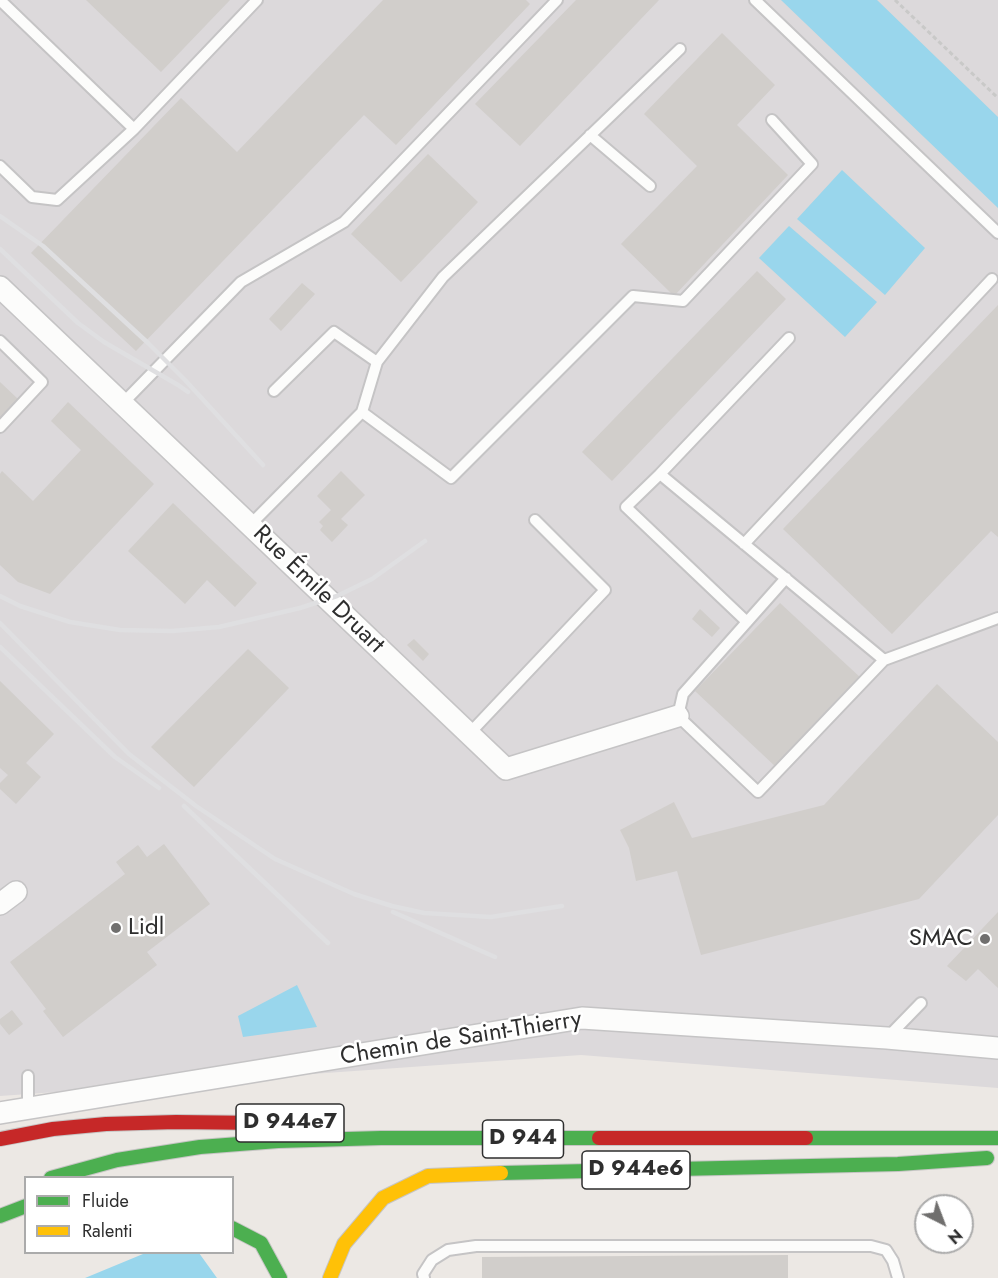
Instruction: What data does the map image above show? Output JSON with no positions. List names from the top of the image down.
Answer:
{
  "streets": {
    "highway": ["D 944e7", "D 944", "D 944e6"],
    "street": ["Rue Émile Druart", "Chemin de Saint-Thierry"]
  },
  "crossings": [
    ["D 944e7", "D 944"],
    ["D 944", "D 944e6"]
  ],
  "places": ["Lidl", "SMAC"],
  "legend": ["Fluide", "Ralenti"],
  "north": "bottom right"
}
